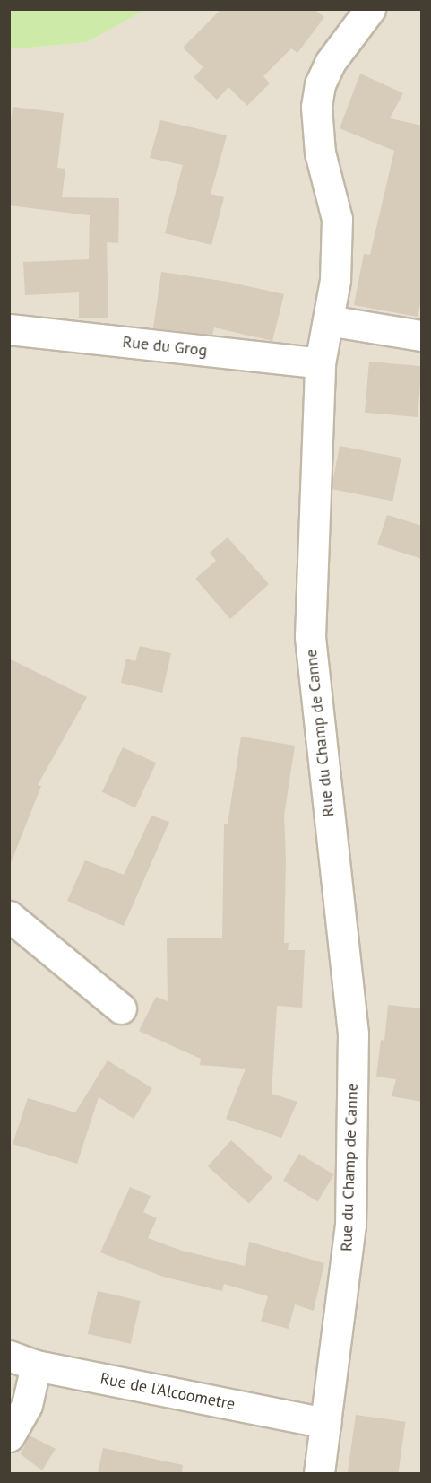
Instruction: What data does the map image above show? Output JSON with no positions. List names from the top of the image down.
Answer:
{
  "streets": {
    "street": ["Rue du Grog", "Rue du Champ de Canne", "Rue de l'Alcoometre"]
  },
  "crossings": [
    ["Rue du Grog", "Rue du Champ de Canne"],
    ["Rue du Champ de Canne", "Rue de l'Alcoometre"]
  ]
}
